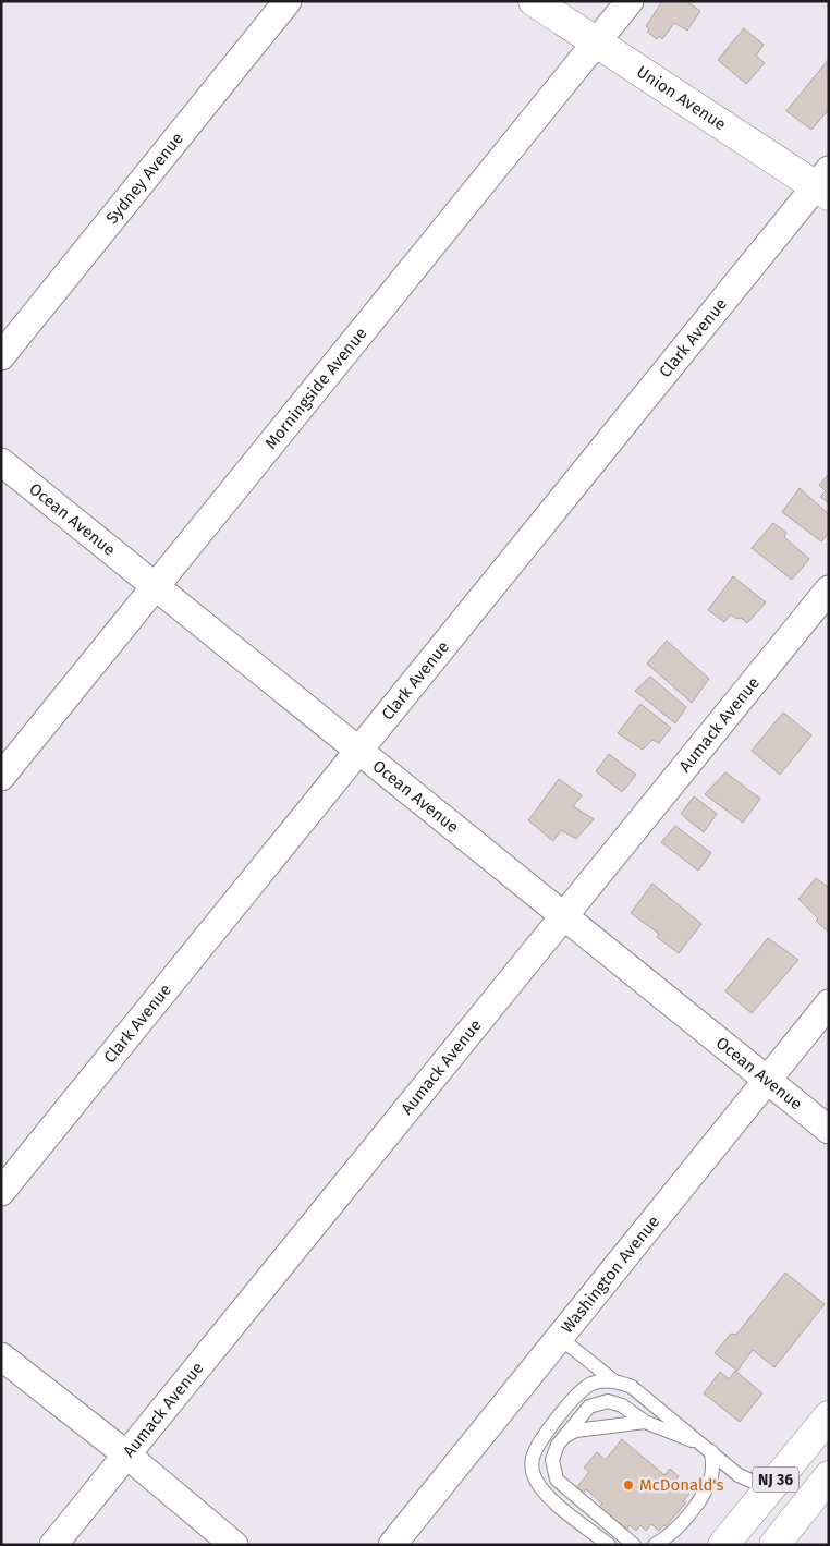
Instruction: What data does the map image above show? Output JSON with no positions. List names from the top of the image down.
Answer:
{
  "streets": {
    "main road": ["Union Avenue", "NJ 36"],
    "street": [
      "Sydney Avenue",
      "Clark Avenue",
      "Morningside Avenue",
      "Ocean Avenue",
      "Aumack Avenue",
      "Washington Avenue"
    ]
  },
  "crossings": [
    ["Union Avenue", "Clark Avenue"],
    ["Union Avenue", "Morningside Avenue"],
    ["Clark Avenue", "Ocean Avenue"],
    ["Morningside Avenue", "Ocean Avenue"],
    ["Ocean Avenue", "Aumack Avenue"],
    ["Ocean Avenue", "Washington Avenue"]
  ],
  "places": ["McDonald's"]
}
